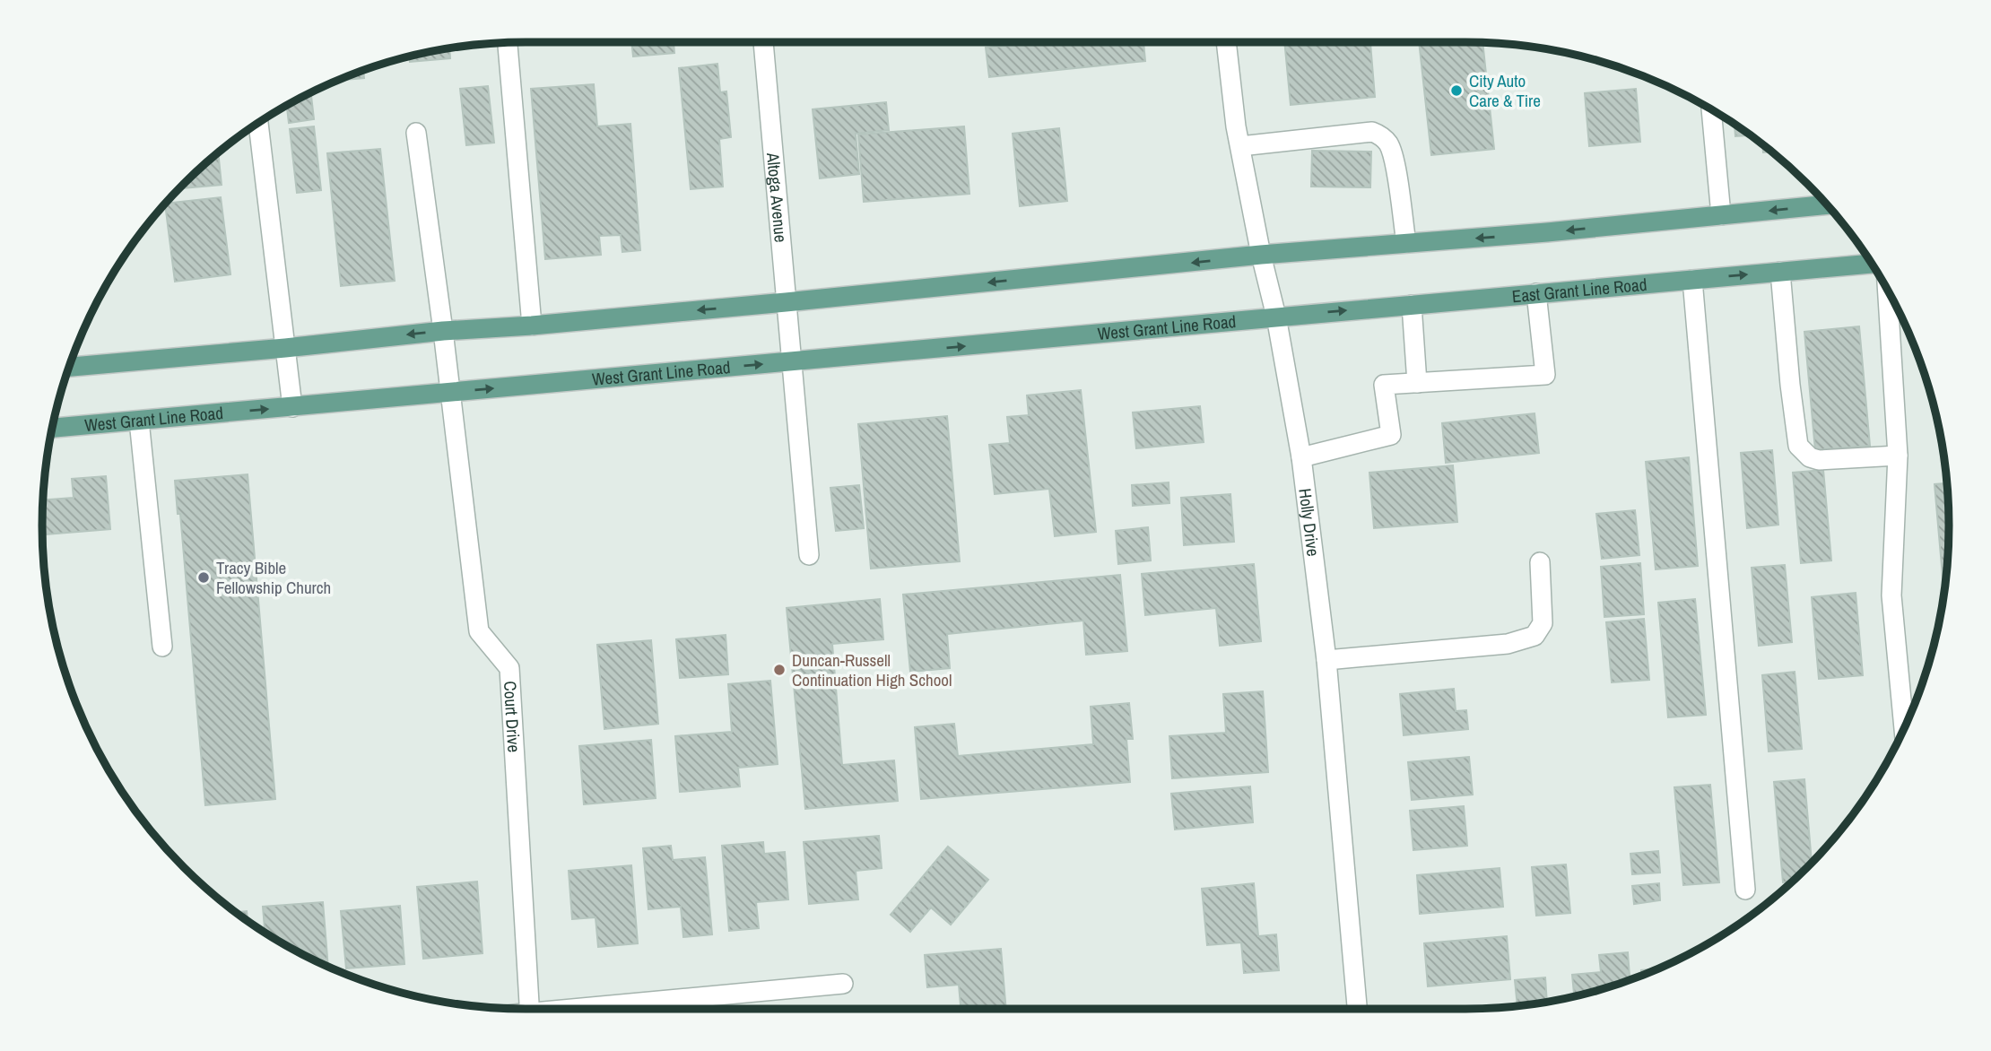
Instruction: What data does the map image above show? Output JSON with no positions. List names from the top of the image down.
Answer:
{
  "streets": {
    "main road": ["East Grant Line Road", "West Grant Line Road"],
    "street": ["Altoga Avenue", "Holly Drive", "Court Drive"]
  },
  "crossings": [
    ["Altoga Avenue", "West Grant Line Road"],
    ["East Grant Line Road", "West Grant Line Road"],
    ["East Grant Line Road", "Holly Drive"],
    ["West Grant Line Road", "Holly Drive"],
    ["West Grant Line Road", "Court Drive"]
  ],
  "places": ["City Auto Care & Tire", "Tracy Bible Fellowship Church", "Duncan-Russell Continuation High School"]
}
